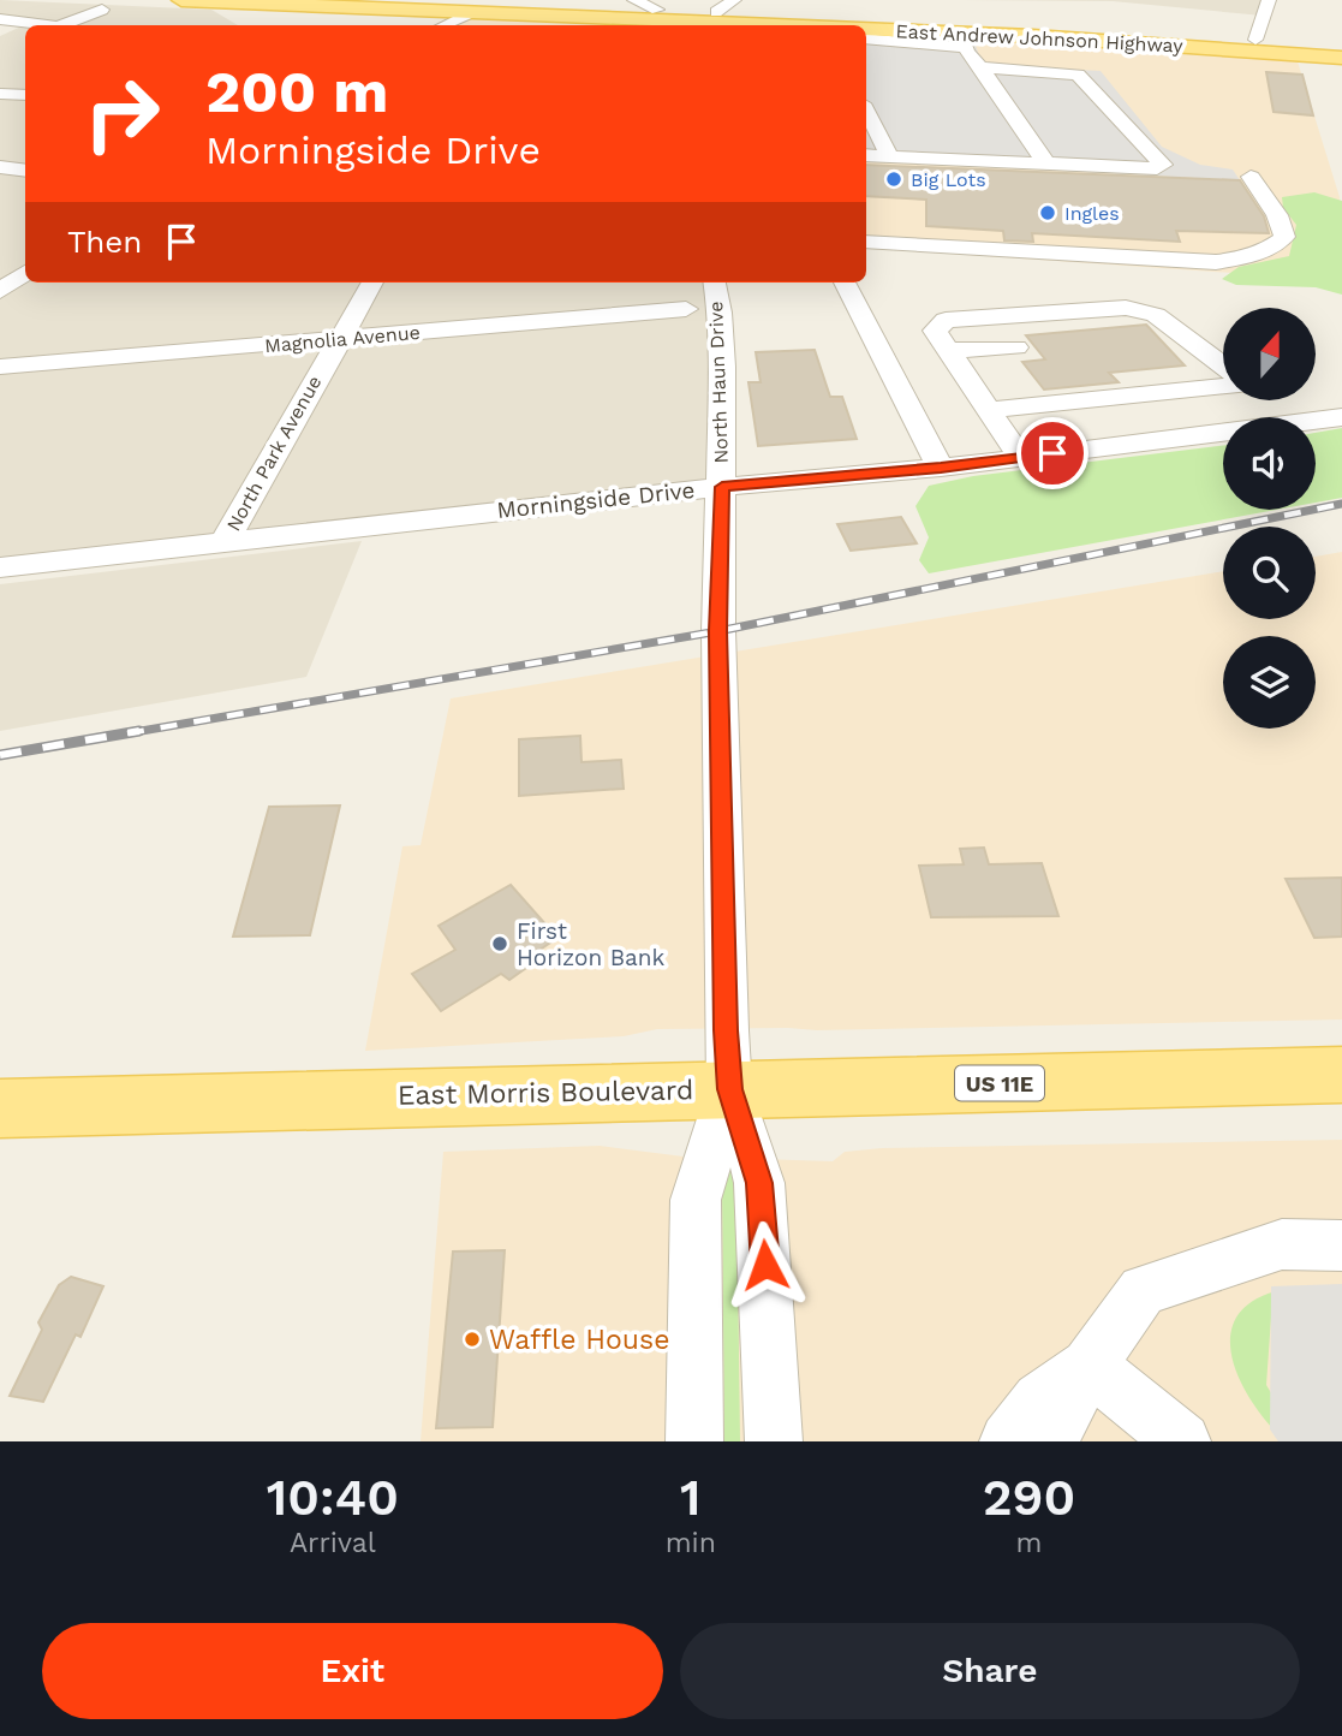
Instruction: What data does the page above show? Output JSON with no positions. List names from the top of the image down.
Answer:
{
  "streets": {
    "main road": ["East Andrew Johnson Highway", "US 11E", "East Morris Boulevard"],
    "street": [
      "Magnolia Avenue",
      "North Haun Drive",
      "North Park Avenue",
      "Morningside Drive"
    ]
  },
  "crossings": [
    ["Magnolia Avenue", "North Park Avenue"],
    ["North Haun Drive", "Morningside Drive"],
    ["North Haun Drive", "East Morris Boulevard"],
    ["North Park Avenue", "Morningside Drive"]
  ],
  "places": [
    "Big Lots",
    "Ingles",
    "First Horizon Bank",
    "Waffle House"
  ],
  "north": "top",
  "page": {
    "turn": ["200 m", "Morningside Drive"],
    "then": "Then",
    "eta": [
      "10:40",
      "Arrival",
      "1",
      "min",
      "290",
      "m"
    ],
    "buttons": ["Exit", "Share"]
  }
}
